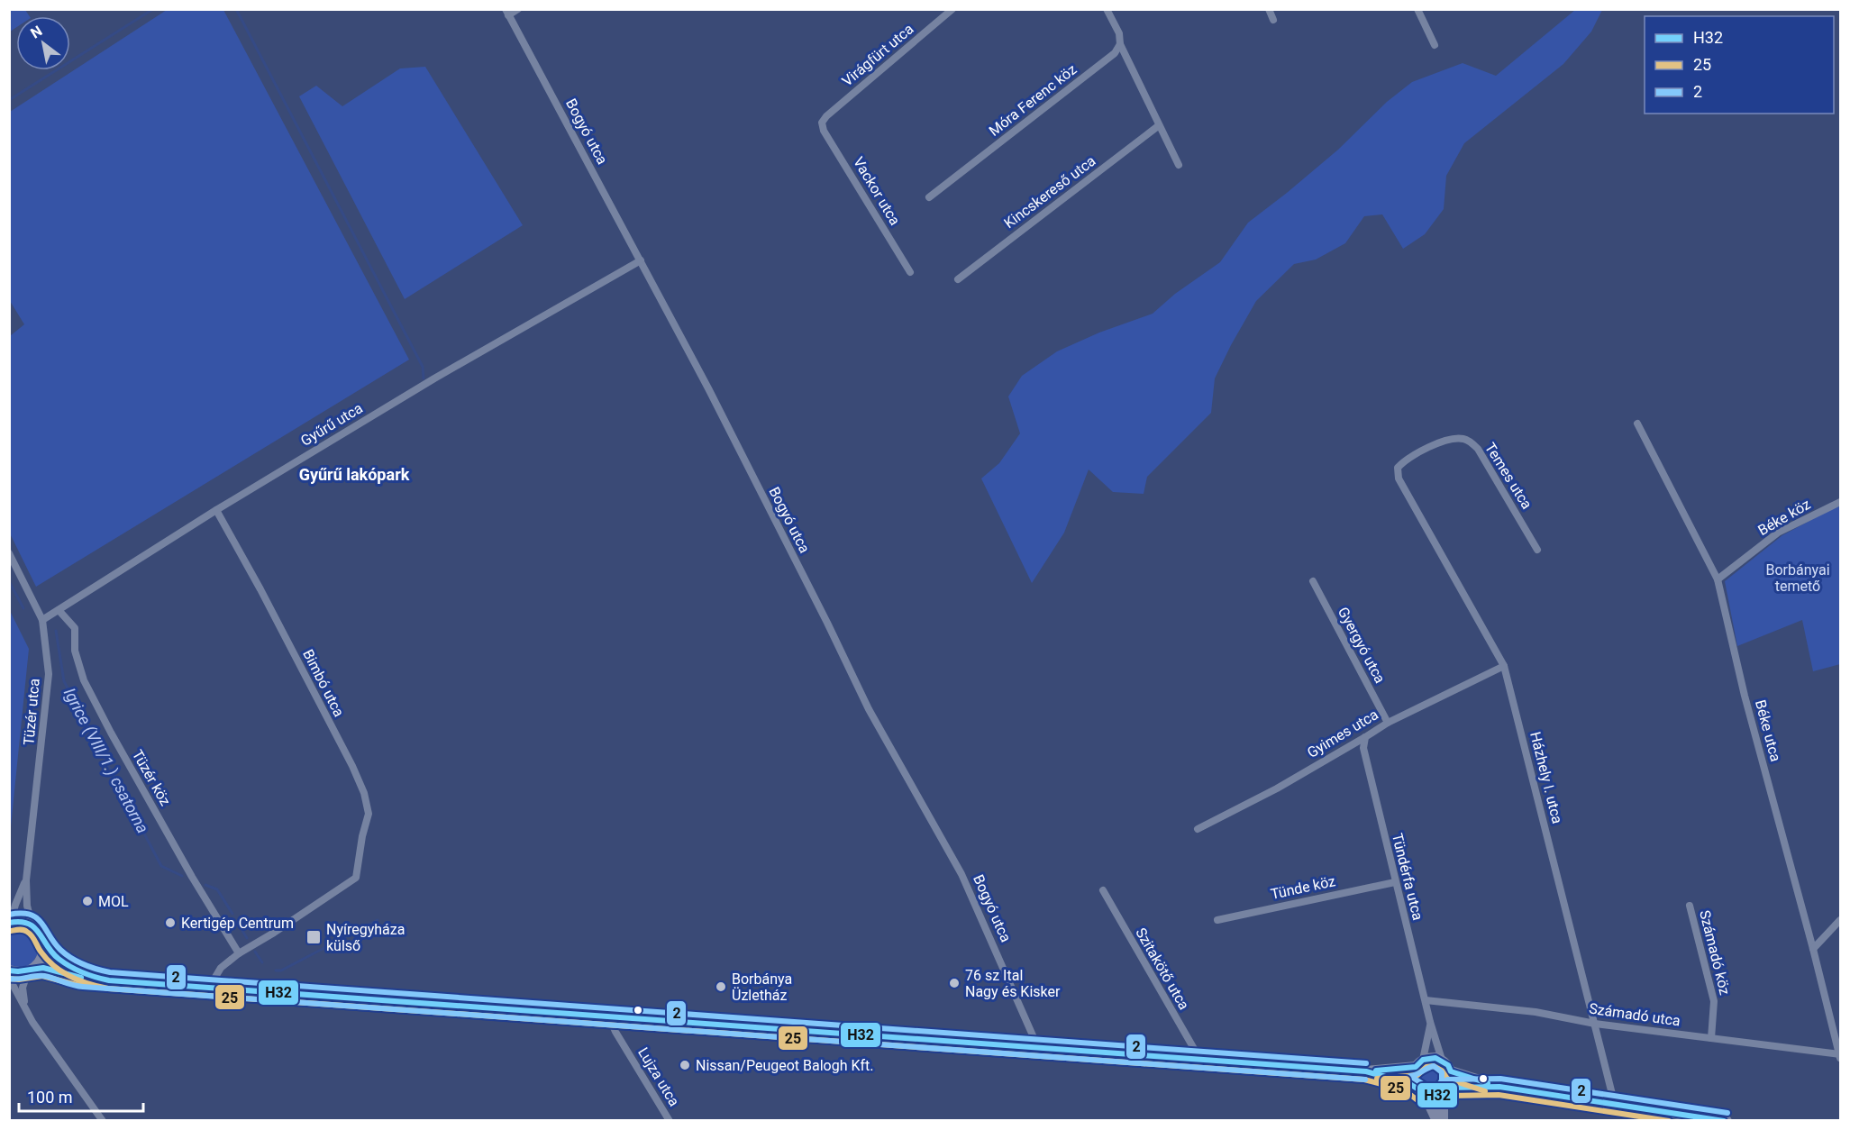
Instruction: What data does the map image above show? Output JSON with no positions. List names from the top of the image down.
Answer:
{
  "streets": {
    "street": [
      "Virágfürt utca",
      "Móra Ferenc köz",
      "Bogyó utca",
      "Vackor utca",
      "Kincskereső utca",
      "Gyűrű utca",
      "Temes utca",
      "Béke köz",
      "Gyergyó utca",
      "Bimbó utca",
      "Tüzér utca",
      "Béke utca",
      "Gyimes utca",
      "Tüzér köz",
      "Házhely I. utca",
      "Tündérfa utca",
      "Tünde köz",
      "Számadó köz",
      "Szitakötő utca",
      "Számadó utca",
      "Lujza utca"
    ]
  },
  "crossings": [
    ["Virágfürt utca", "Vackor utca"],
    ["Bogyó utca", "Gyűrű utca"],
    ["Gyűrű utca", "Bimbó utca"],
    ["Gyűrű utca", "Tüzér utca"],
    ["Gyűrű utca", "Tüzér köz"],
    ["Temes utca", "Házhely I. utca"],
    ["Béke köz", "Béke utca"],
    ["Gyergyó utca", "Gyimes utca"],
    ["Bimbó utca", "Tüzér köz"],
    ["Béke utca", "Számadó utca"],
    ["Gyimes utca", "Házhely I. utca"],
    ["Gyimes utca", "Tündérfa utca"],
    ["Házhely I. utca", "Számadó utca"],
    ["Tündérfa utca", "Tünde köz"],
    ["Tündérfa utca", "Számadó utca"],
    ["Számadó köz", "Számadó utca"]
  ],
  "districts": ["Gyűrű lakópark"],
  "water": ["Igrice (VIII/1.) csatorna"],
  "parks": ["Borbányai temető"],
  "places": {
    "other": [
      "MOL",
      "Kertigép Centrum",
      "76 sz Ital Nagy és Kisker",
      "Borbánya Üzletház",
      "Nissan/Peugeot Balogh Kft."
    ],
    "transit": ["Nyíregyháza külső"]
  },
  "lines": ["transit line 2", "transit line H32", "transit line 25"],
  "legend": ["H32", "25", "2"],
  "scale_bar": "100 m",
  "north": "top left"
}
